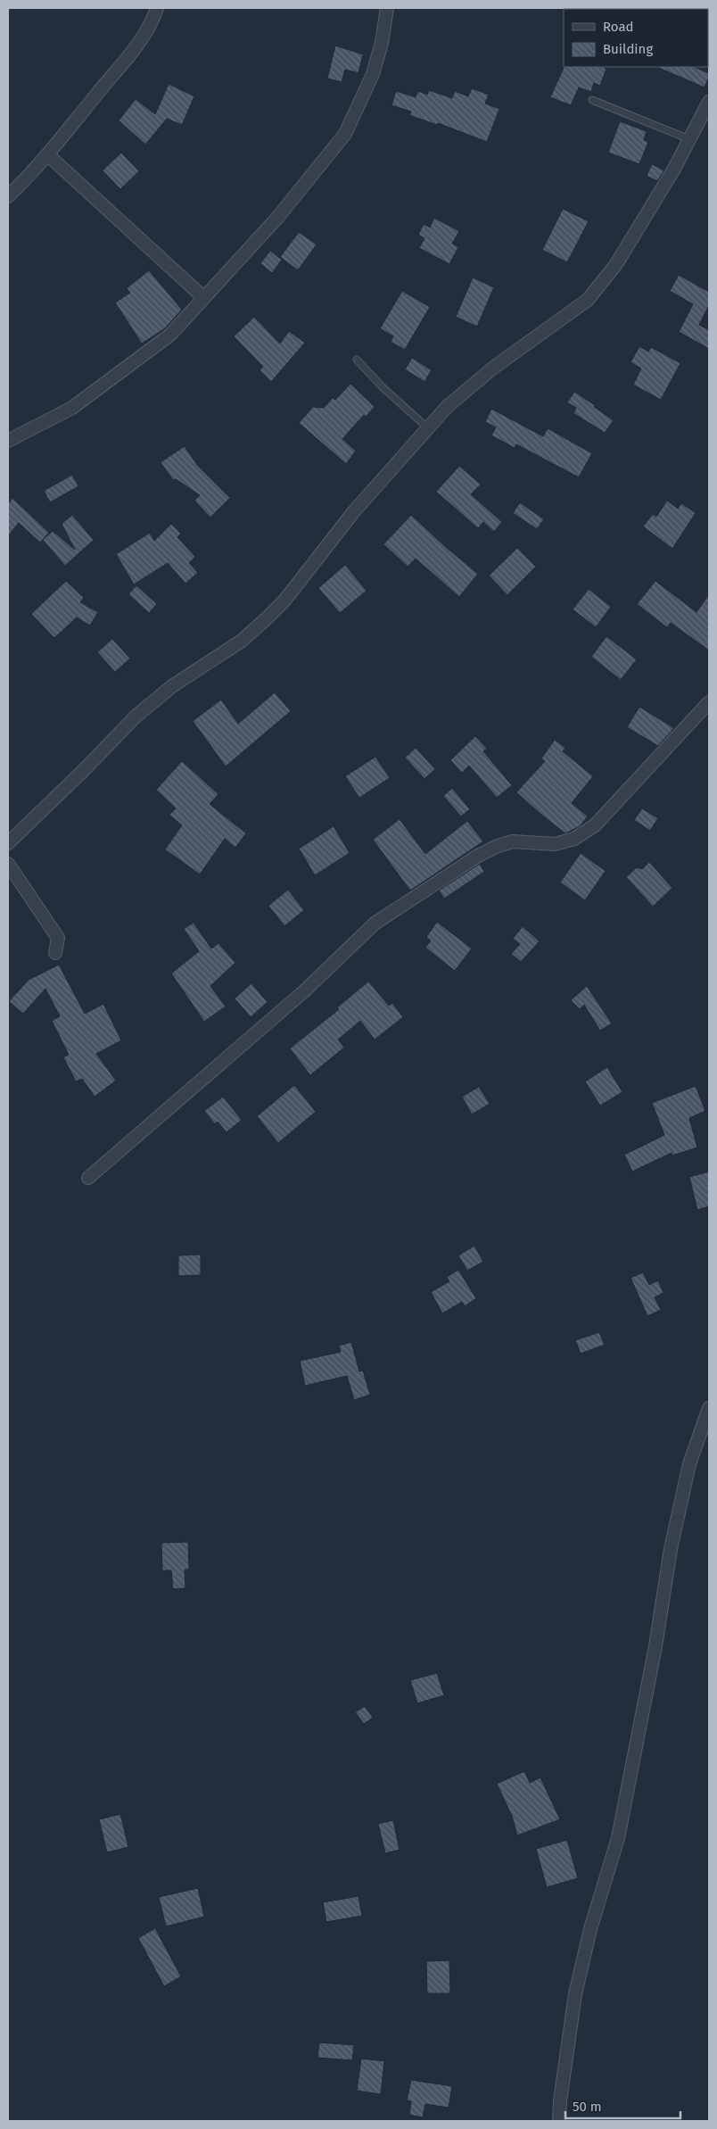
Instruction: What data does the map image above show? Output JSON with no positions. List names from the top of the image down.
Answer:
{
  "legend": ["Road", "Building"],
  "scale_bar": "50 m"
}
